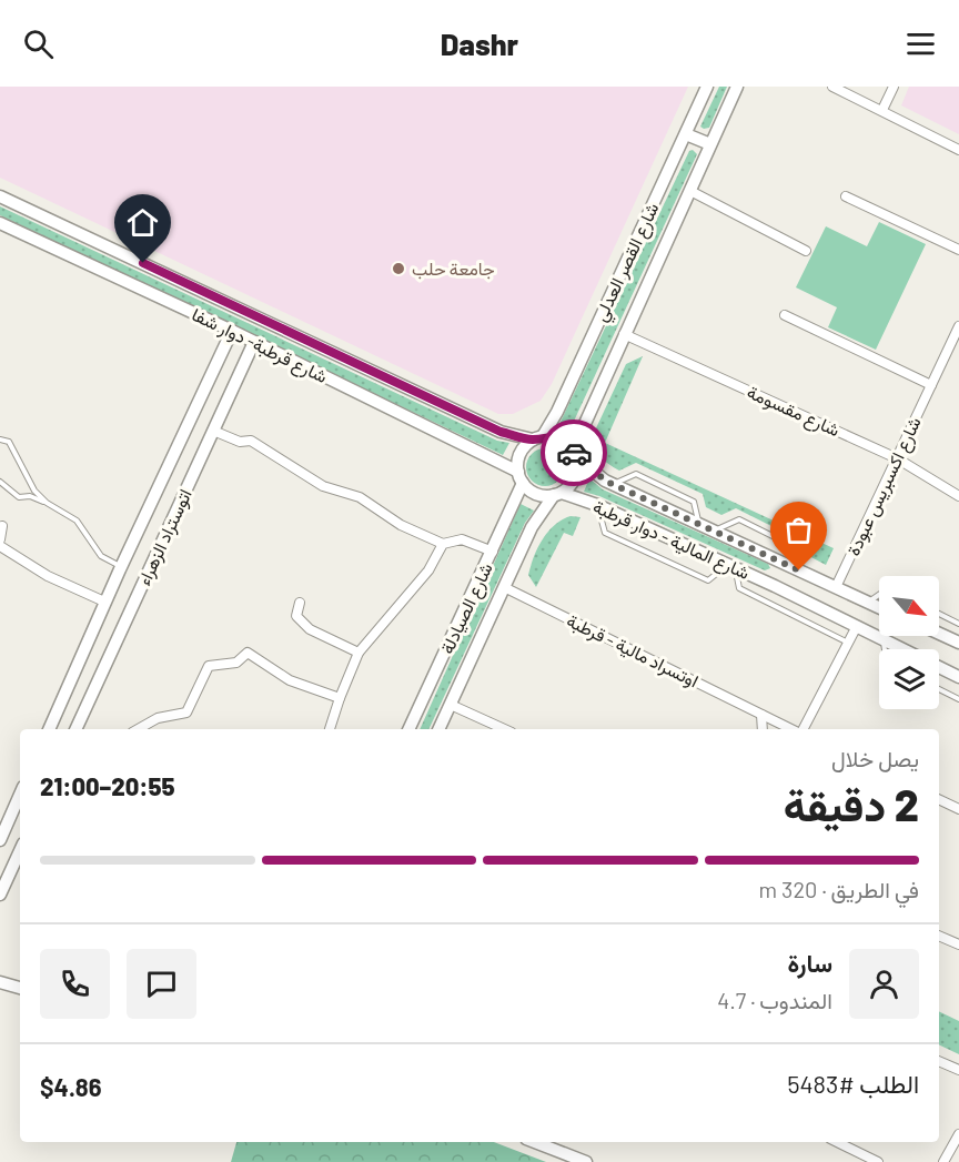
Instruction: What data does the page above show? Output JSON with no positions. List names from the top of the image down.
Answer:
{
  "streets": {
    "street": [
      "شارع القصر العدلي",
      "شارع قرطبة- دوار شفا",
      "شارع مقسومة",
      "شارع اكسبريس عبودة",
      "اتوستراد الزهراء",
      "شارع المالية - دوار قرطبة",
      "شارع الصيادلة",
      "اوتسراد مالية - قرطبة"
    ]
  },
  "crossings": [
    ["شارع القصر العدلي", "شارع قرطبة- دوار شفا"],
    ["شارع القصر العدلي", "شارع مقسومة"],
    ["شارع القصر العدلي", "شارع المالية - دوار قرطبة"],
    ["شارع القصر العدلي", "شارع الصيادلة"],
    ["شارع قرطبة- دوار شفا", "اتوستراد الزهراء"],
    ["شارع قرطبة- دوار شفا", "شارع المالية - دوار قرطبة"],
    ["شارع قرطبة- دوار شفا", "شارع الصيادلة"],
    ["شارع مقسومة", "شارع اكسبريس عبودة"],
    ["شارع المالية - دوار قرطبة", "شارع الصيادلة"],
    ["شارع الصيادلة", "اوتسراد مالية - قرطبة"]
  ],
  "places": ["جامعة حلب"],
  "north": "bottom right",
  "page": {
    "header": "Dashr",
    "heading": ["2 دقيقة", "يصل خلال", "20:55–21:00"],
    "panel": [
      "سارة",
      "المندوب · 4.7",
      "الطلب #5483",
      "$4.86"
    ],
    "bar": "في الطريق · 320 m"
  }
}
